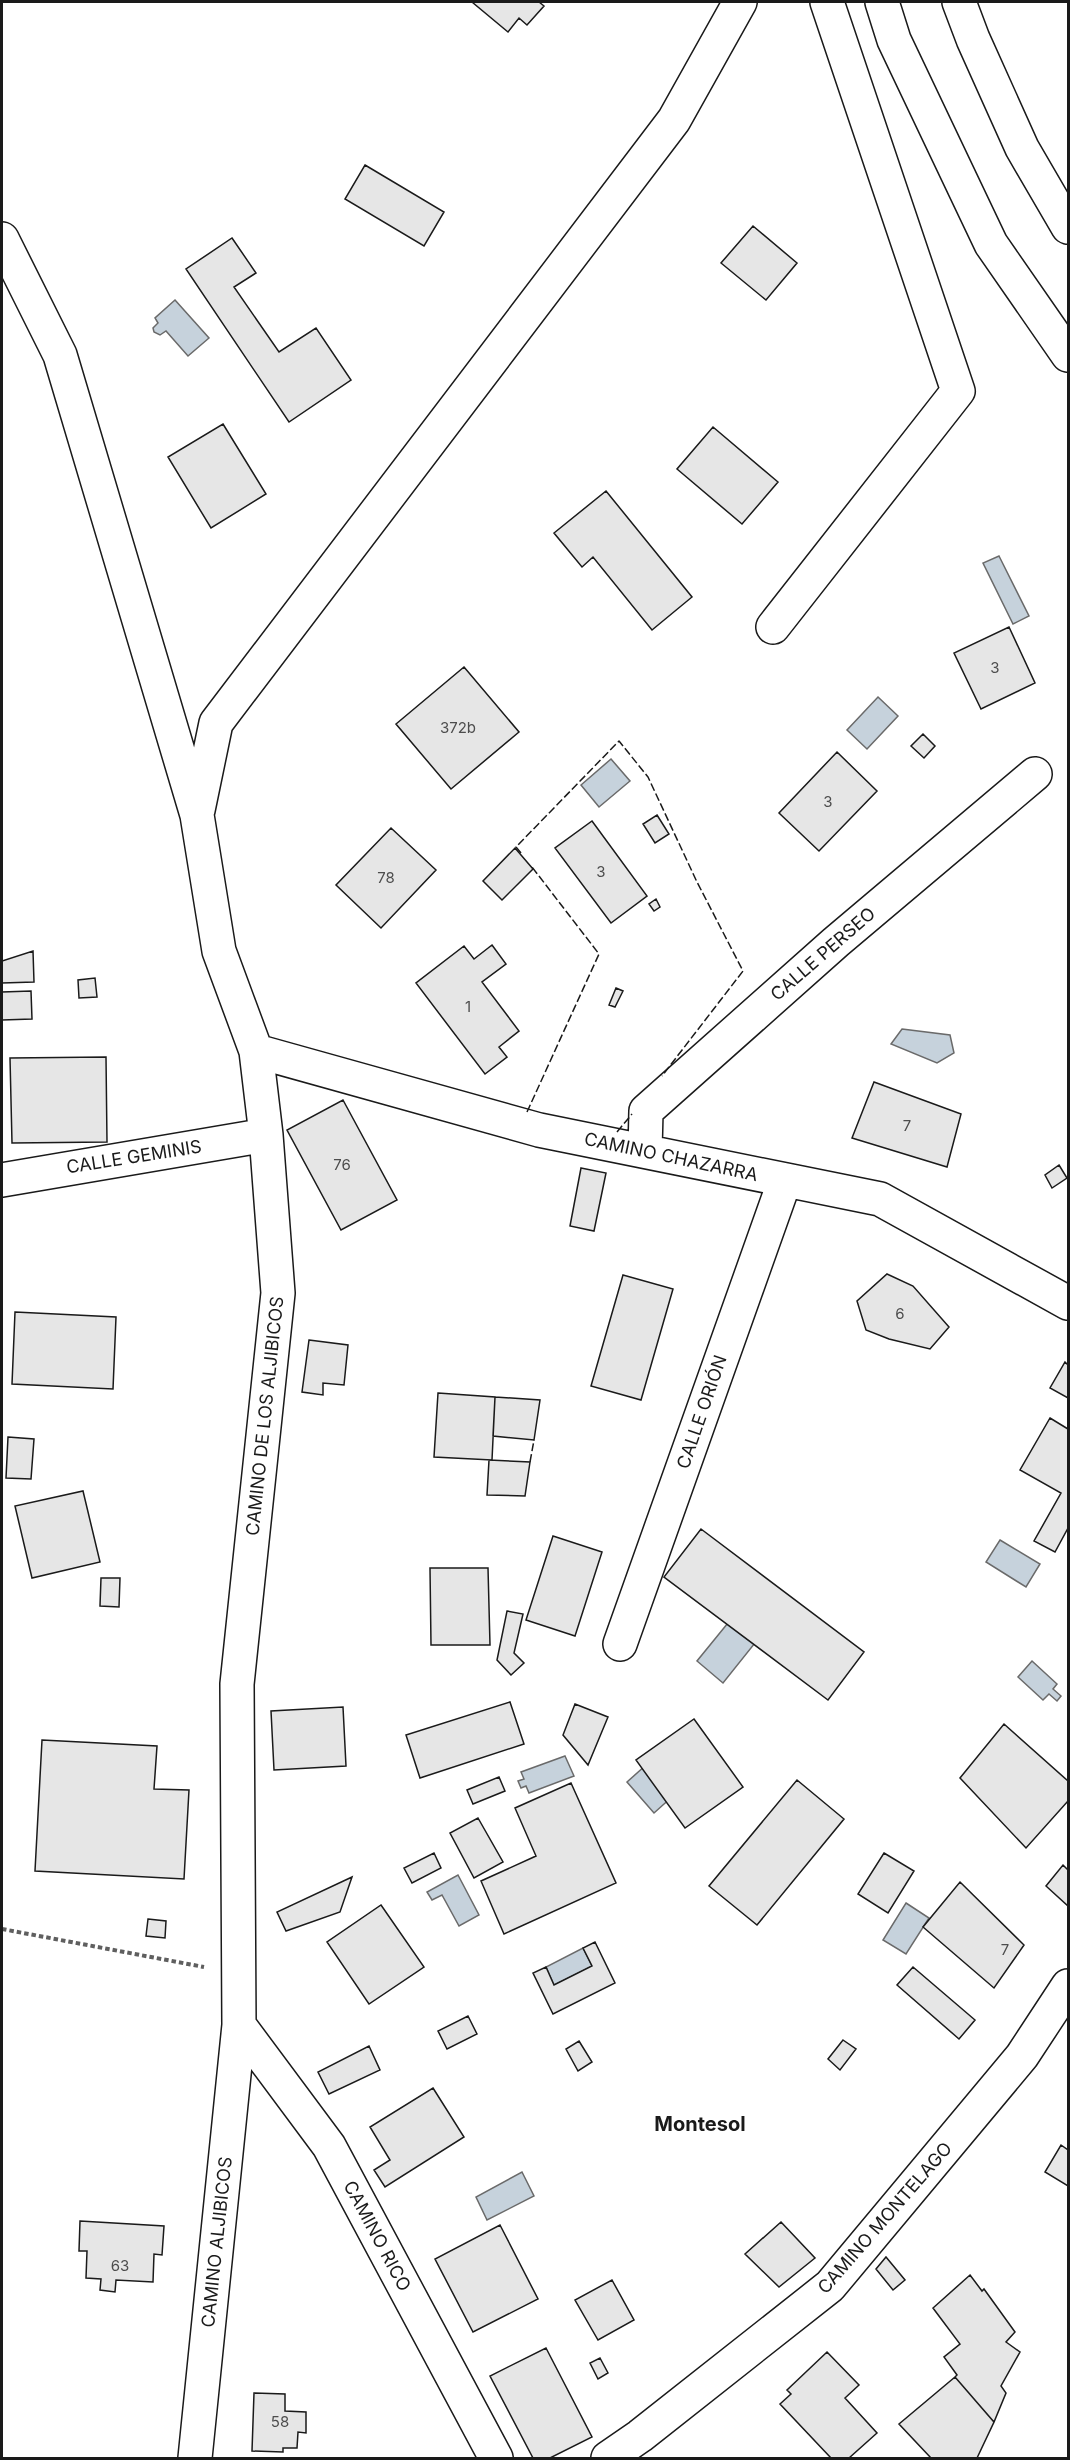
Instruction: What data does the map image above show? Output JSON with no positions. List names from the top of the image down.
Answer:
{
  "streets": {
    "street": [
      "CALLE PERSEO",
      "CALLE GEMINIS",
      "CAMINO CHAZARRA",
      "CALLE ORIÓN",
      "CAMINO DE LOS ALJIBICOS",
      "CAMINO MONTELAGO",
      "CAMINO RICO",
      "CAMINO ALJIBICOS"
    ]
  },
  "crossings": [
    ["CALLE PERSEO", "CAMINO CHAZARRA"],
    ["CALLE GEMINIS", "CAMINO DE LOS ALJIBICOS"],
    ["CAMINO CHAZARRA", "CALLE ORIÓN"],
    ["CAMINO CHAZARRA", "CAMINO DE LOS ALJIBICOS"],
    ["CAMINO DE LOS ALJIBICOS", "CAMINO RICO"],
    ["CAMINO DE LOS ALJIBICOS", "CAMINO ALJIBICOS"],
    ["CAMINO RICO", "CAMINO ALJIBICOS"]
  ],
  "districts": ["Montesol"],
  "house_numbers": [
    "3",
    "372b",
    "3",
    "3",
    "78",
    "1",
    "7",
    "76",
    "6",
    "7",
    "63",
    "58"
  ]
}
